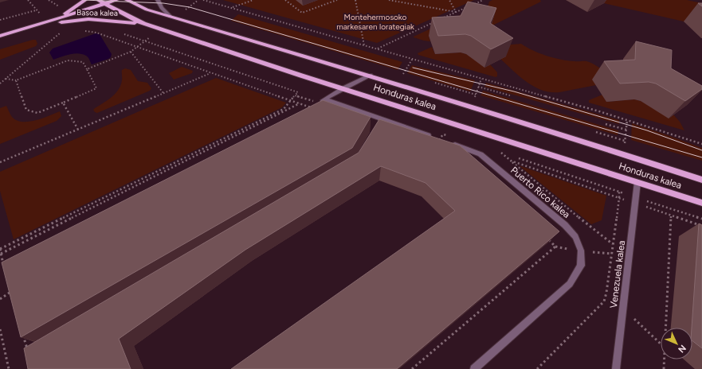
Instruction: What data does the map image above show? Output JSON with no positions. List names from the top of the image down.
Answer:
{
  "streets": {
    "main road": ["Basoa kalea", "Honduras kalea"],
    "street": ["Puerto Rico kalea", "Venezuela kalea"]
  },
  "crossings": [
    ["Basoa kalea", "Honduras kalea"],
    ["Honduras kalea", "Venezuela kalea"]
  ],
  "parks": ["Montehermosoko markesaren lorategiak"],
  "north": "bottom right"
}
